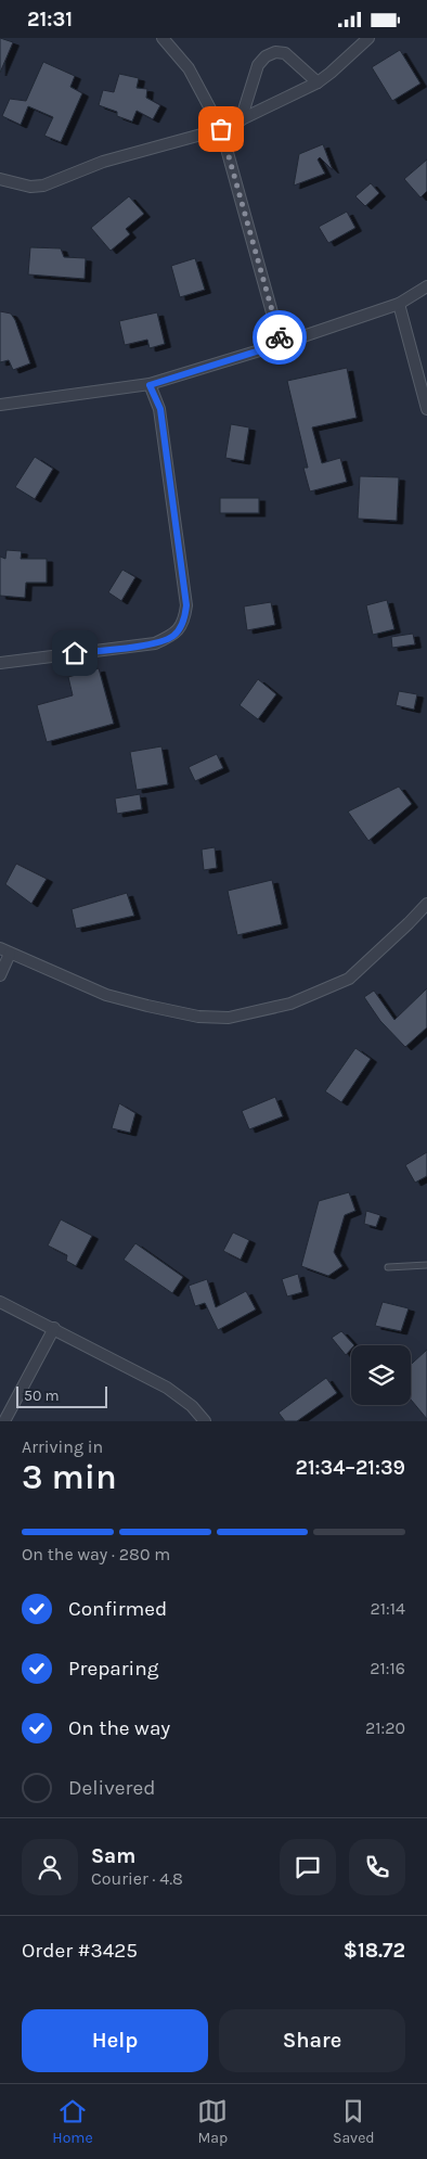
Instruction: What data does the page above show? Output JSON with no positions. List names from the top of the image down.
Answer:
{
  "scale_bar": "50 m",
  "page": {
    "status": "21:31",
    "scale": "50 m",
    "heading": ["3 min", "Arriving in", "21:34–21:39"],
    "panel": [
      "Sam",
      "Courier · 4.8",
      "Order #3425",
      "$18.72"
    ],
    "bar": "On the way · 280 m",
    "list": [
      ["Confirmed", "21:14"],
      ["Preparing", "21:16"],
      ["On the way", "21:20"],
      "Delivered"
    ],
    "buttons": ["Help", "Share"],
    "tabs": ["Home", "Map", "Saved"]
  }
}
